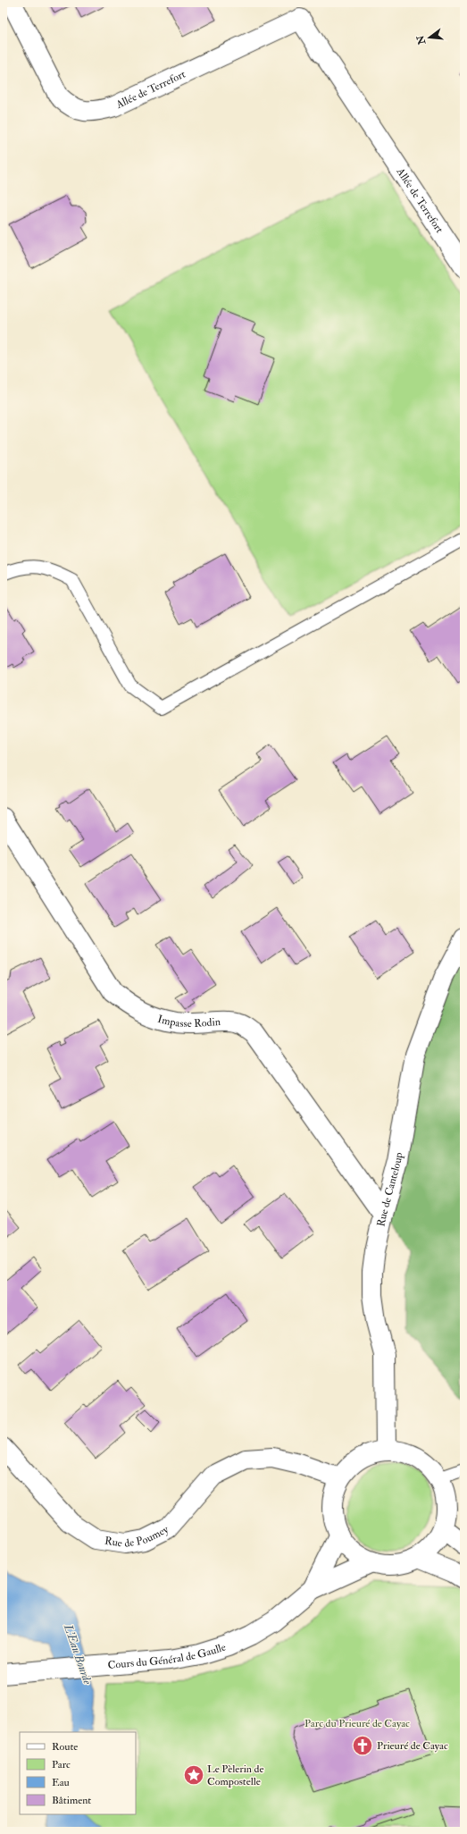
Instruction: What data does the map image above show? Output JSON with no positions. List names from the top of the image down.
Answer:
{
  "streets": {
    "street": [
      "Allée de Terrefort",
      "Impasse Rodin",
      "Rue de Canteloup",
      "Rue de Poumey",
      "Cours du Général de Gaulle"
    ]
  },
  "crossings": [
    ["Impasse Rodin", "Rue de Canteloup"],
    ["Rue de Canteloup", "Rue de Poumey"]
  ],
  "water": ["L'Eau Bourde"],
  "parks": ["Parc du Prieuré de Cayac"],
  "places": {
    "church": ["Prieuré de Cayac"],
    "place": ["Le Pèlerin de Compostelle"]
  },
  "legend": [
    "Route",
    "Parc",
    "Eau",
    "Bâtiment"
  ],
  "north": "left"
}
